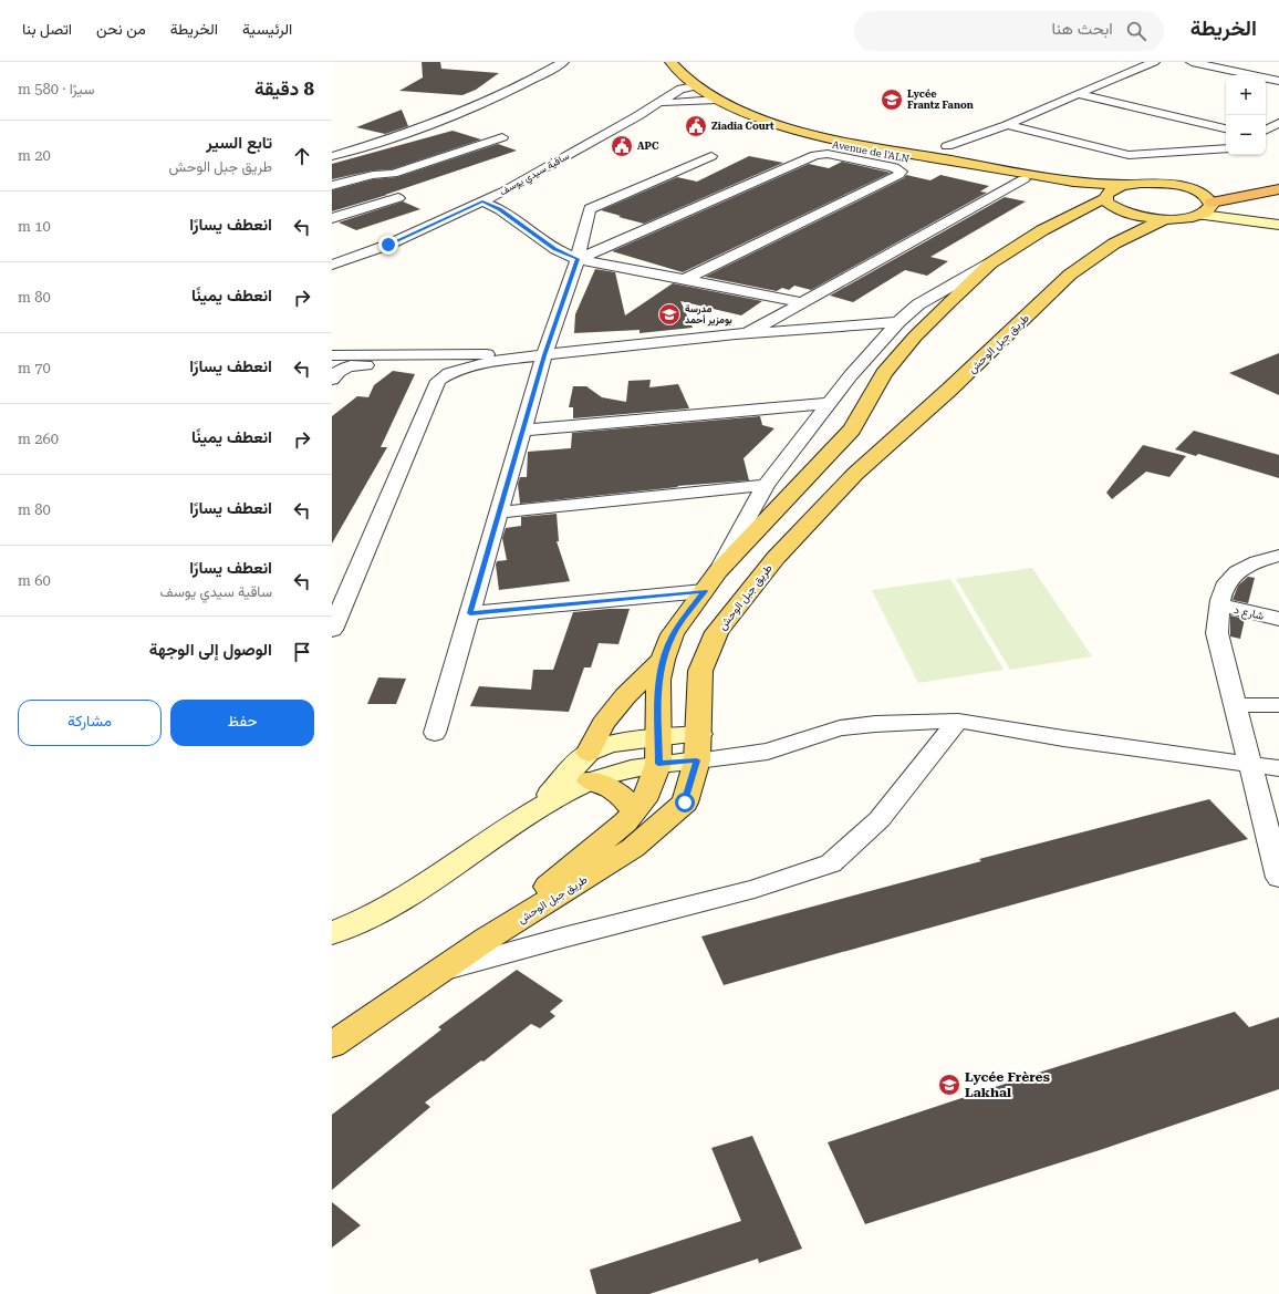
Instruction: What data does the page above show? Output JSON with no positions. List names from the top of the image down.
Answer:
{
  "streets": {
    "main road": ["Avenue de l'ALN", "طريق جبل الوحش"],
    "street": ["ساقية سيدي يوسف", "شارع د"]
  },
  "crossings": [
    ["Avenue de l'ALN", "ساقية سيدي يوسف"]
  ],
  "places": {
    "school or university": ["Lycée Frantz Fanon", "مدرسة بومزير أحمد", "Lycée Frères Lakhal"],
    "public building": ["Ziadia Court", "APC"]
  },
  "page": {
    "header": "الخريطة",
    "search": "ابحث هنا",
    "nav": [
      "الرئيسية",
      "الخريطة",
      "من نحن",
      "اتصل بنا"
    ],
    "heading": ["8 دقيقة", "سيرًا · 580 m"],
    "map_buttons": ["+", "−"],
    "list": [
      ["تابع السير", "طريق جبل الوحش", "20 m"],
      ["انعطف يسارًا", "10 m"],
      ["انعطف يمينًا", "80 m"],
      ["انعطف يسارًا", "70 m"],
      ["انعطف يمينًا", "260 m"],
      ["انعطف يسارًا", "80 m"],
      ["انعطف يسارًا", "ساقية سيدي يوسف", "60 m"],
      "الوصول إلى الوجهة"
    ],
    "buttons": ["حفظ", "مشاركة"]
  }
}
